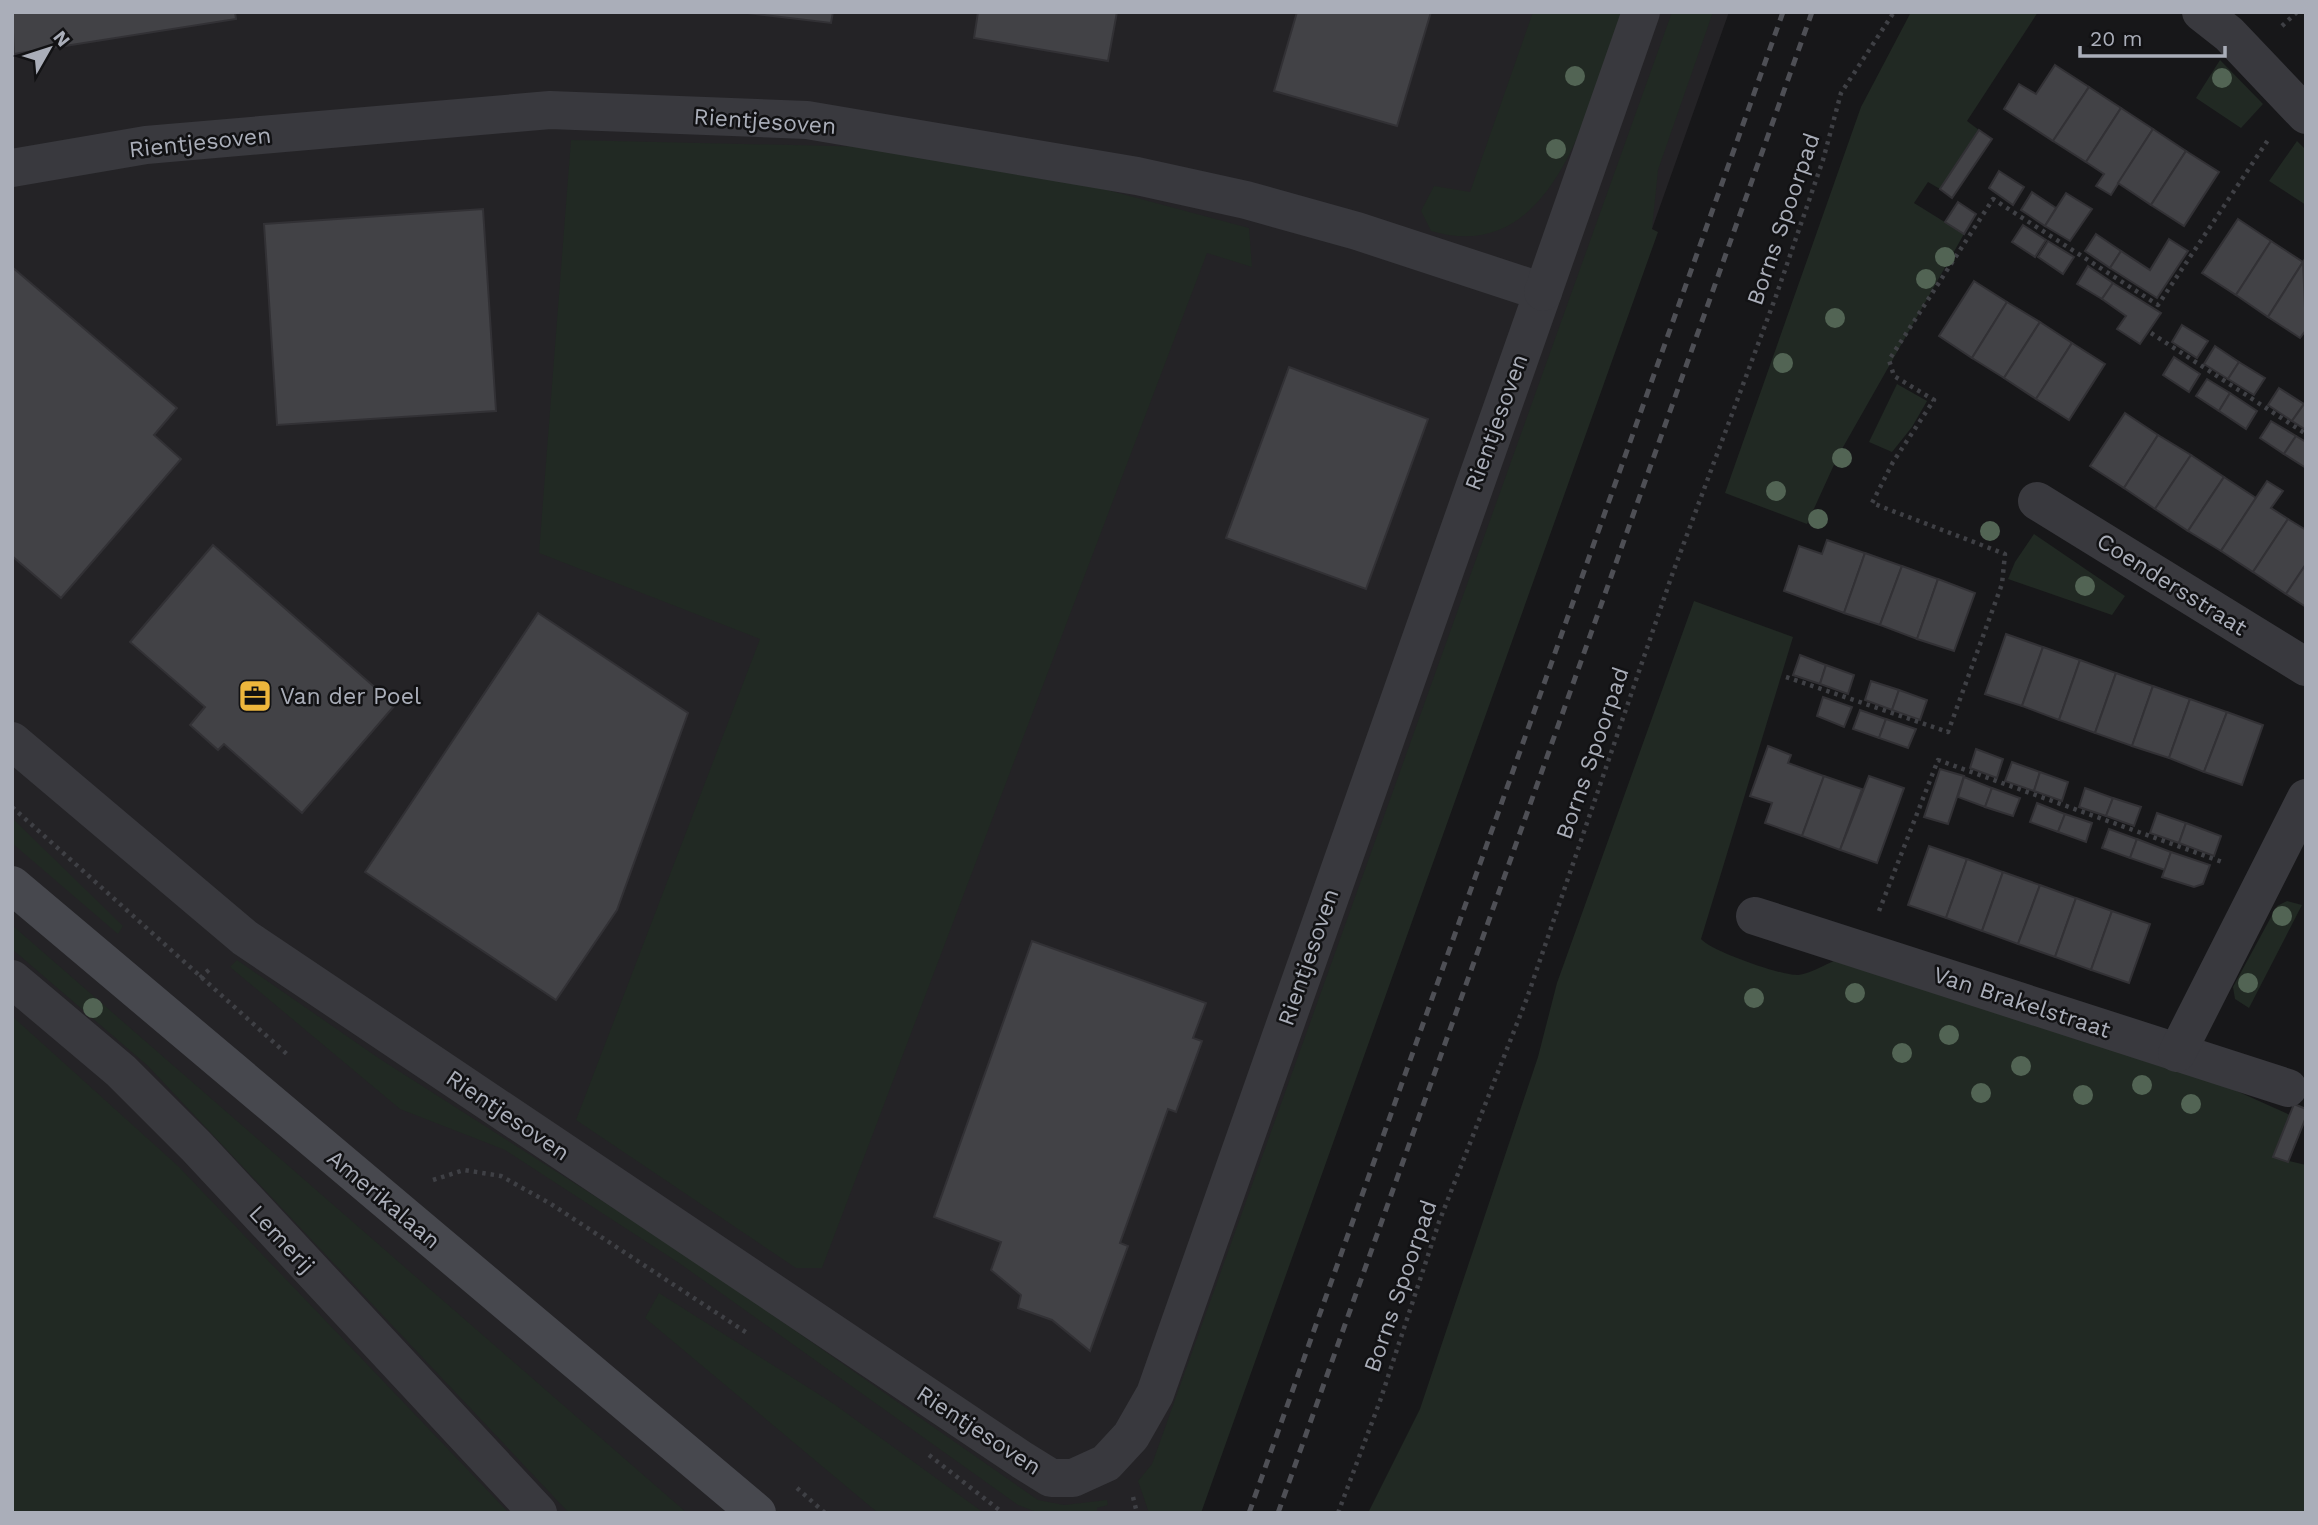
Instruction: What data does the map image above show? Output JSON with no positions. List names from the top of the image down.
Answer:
{
  "streets": {
    "main road": ["Amerikalaan"],
    "street": [
      "Rientjesoven",
      "Coendersstraat",
      "Van Brakelstraat",
      "Lemerij"
    ],
    "path": ["Borns Spoorpad"]
  },
  "places": {
    "office": ["Van der Poel"]
  },
  "scale_bar": "20 m",
  "north": "top right"
}
